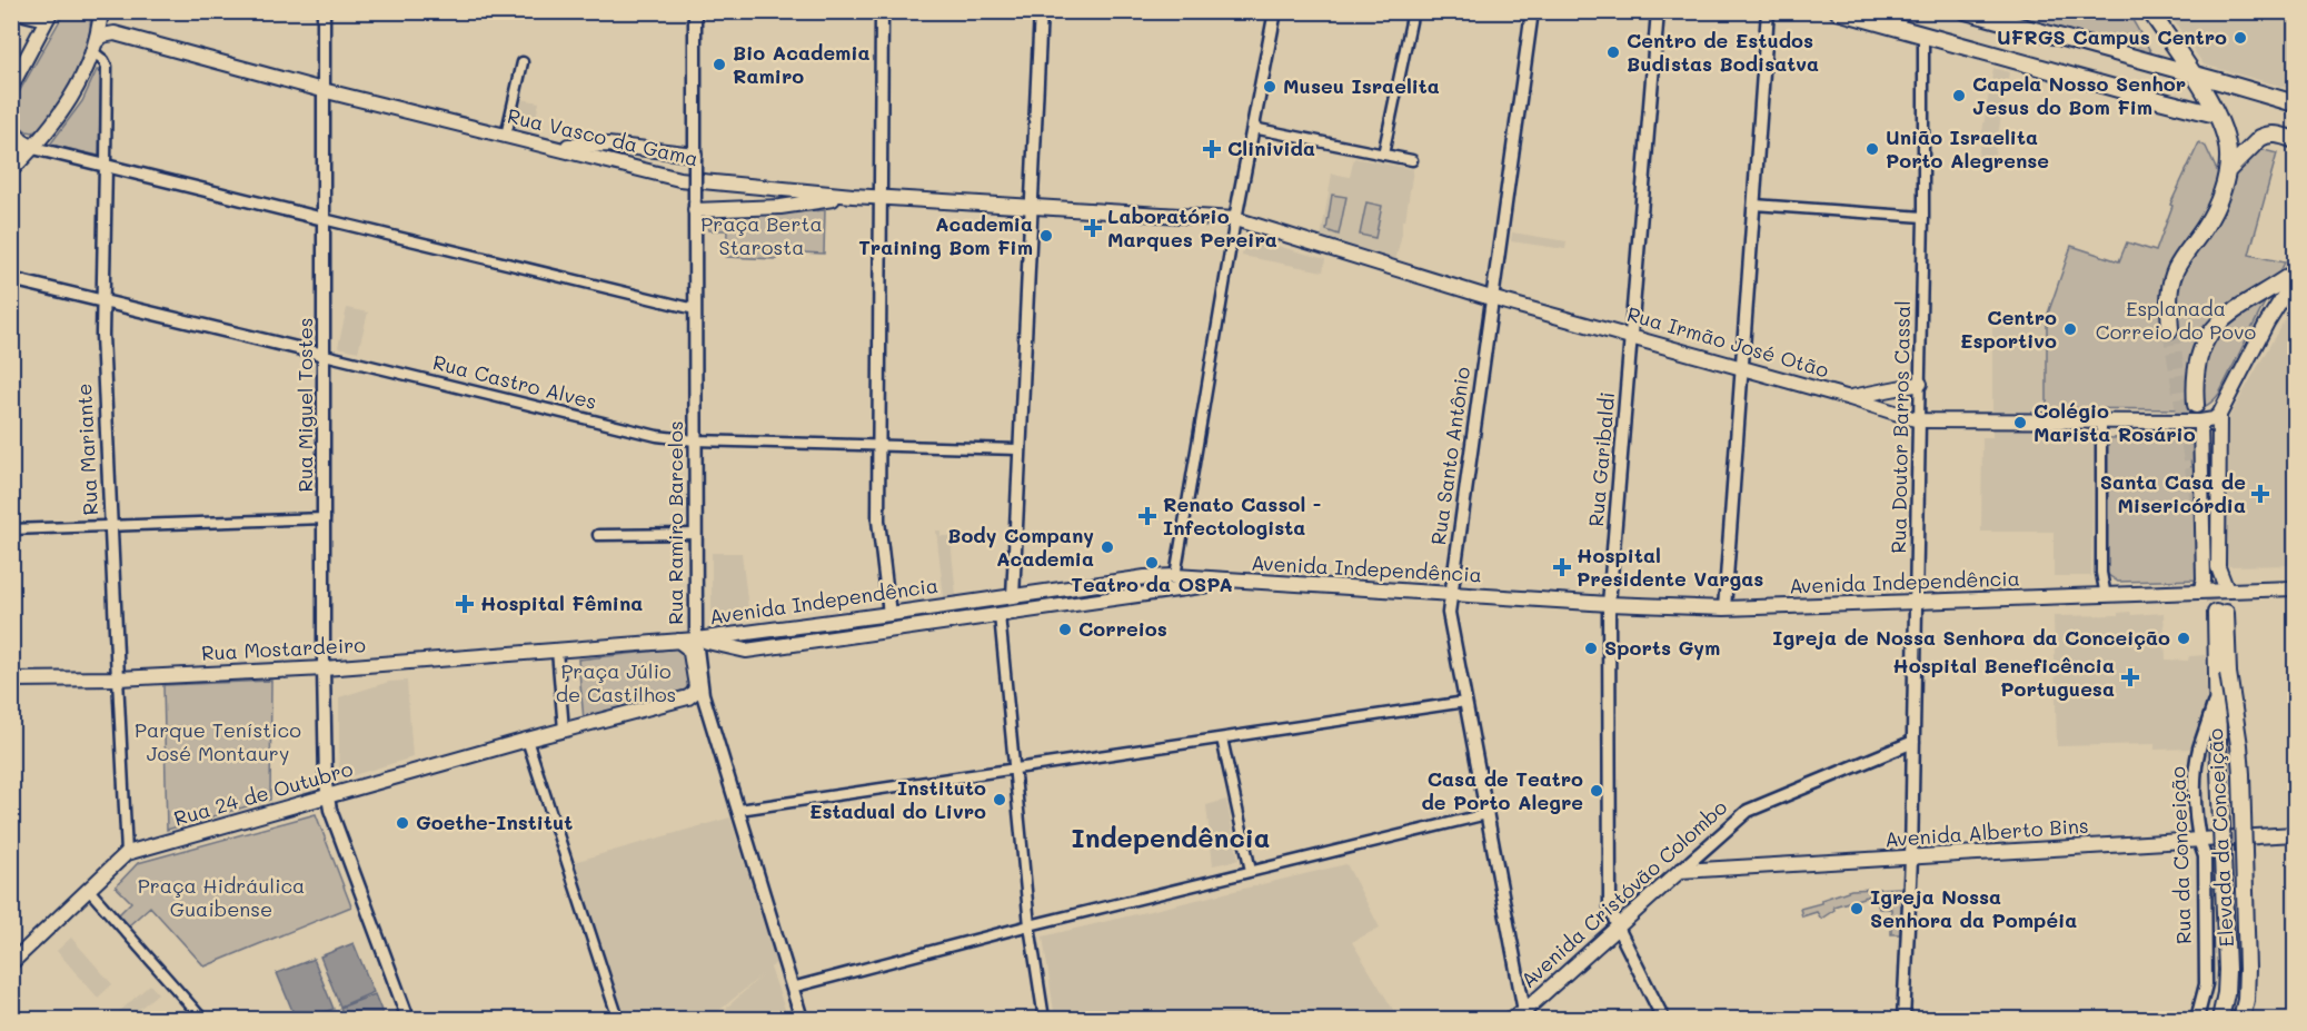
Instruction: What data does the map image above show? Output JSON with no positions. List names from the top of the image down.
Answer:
{
  "streets": {
    "main road": [
      "Rua Vasco da Gama",
      "Rua Irmão José Otão",
      "Rua Ramiro Barcelos",
      "Avenida Independência",
      "Rua Mostardeiro",
      "Rua 24 de Outubro",
      "Avenida Alberto Bins",
      "Elevada da Conceição",
      "Avenida Cristóvão Colombo"
    ],
    "street": [
      "Rua Castro Alves",
      "Rua Miguel Tostes",
      "Rua Doutor Barros Cassal",
      "Rua Mariante",
      "Rua Santo Antônio",
      "Rua Garibaldi",
      "Rua da Conceição"
    ]
  },
  "crossings": [
    ["Rua Vasco da Gama", "Rua Irmão José Otão"],
    ["Rua Vasco da Gama", "Rua Miguel Tostes"],
    ["Rua Vasco da Gama", "Rua Mariante"],
    ["Rua Irmão José Otão", "Rua Doutor Barros Cassal"],
    ["Rua Irmão José Otão", "Rua Santo Antônio"],
    ["Rua Irmão José Otão", "Rua Garibaldi"],
    ["Rua Castro Alves", "Rua Miguel Tostes"],
    ["Rua Castro Alves", "Rua Mariante"],
    ["Rua Castro Alves", "Rua Ramiro Barcelos"],
    ["Rua Miguel Tostes", "Rua Mostardeiro"],
    ["Rua Miguel Tostes", "Rua 24 de Outubro"],
    ["Rua Doutor Barros Cassal", "Avenida Independência"],
    ["Rua Doutor Barros Cassal", "Avenida Alberto Bins"],
    ["Rua Doutor Barros Cassal", "Avenida Cristóvão Colombo"],
    ["Rua Mariante", "Rua Mostardeiro"],
    ["Rua Mariante", "Rua 24 de Outubro"],
    ["Rua Santo Antônio", "Avenida Independência"],
    ["Rua Santo Antônio", "Avenida Cristóvão Colombo"],
    ["Rua Garibaldi", "Avenida Independência"],
    ["Rua Garibaldi", "Avenida Cristóvão Colombo"],
    ["Rua Ramiro Barcelos", "Avenida Independência"],
    ["Avenida Independência", "Rua Mostardeiro"],
    ["Avenida Alberto Bins", "Rua da Conceição"],
    ["Avenida Alberto Bins", "Avenida Cristóvão Colombo"],
    ["Elevada da Conceição", "Rua da Conceição"]
  ],
  "districts": ["Independência"],
  "parks": [
    "Praça Berta Starosta",
    "Esplanada Correio do Povo",
    "Praça Júlio de Castilhos",
    "Parque Tenístico José Montaury",
    "Praça Hidráulica Guaibense"
  ],
  "places": {
    "other": [
      "UFRGS Campus Centro",
      "Centro de Estudos Budistas Bodisatva",
      "Bio Academia Ramiro",
      "Museu Israelita",
      "Capela Nosso Senhor Jesus do Bom Fim",
      "União Israelita Porto Alegrense",
      "Academia Training Bom Fim",
      "Centro Esportivo",
      "Colégio Marista Rosário",
      "Body Company Academia",
      "Teatro da OSPA",
      "Correios",
      "Igreja de Nossa Senhora da Conceição",
      "Sports Gym",
      "Casa de Teatro de Porto Alegre",
      "Instituto Estadual do Livro",
      "Goethe-Institut",
      "Igreja Nossa Senhora da Pompéia"
    ],
    "health": [
      "Clinivida",
      "Laboratório Marques Pereira",
      "Santa Casa de Misericórdia",
      "Renato Cassol - Infectologista",
      "Hospital Presidente Vargas",
      "Hospital Fêmina",
      "Hospital Beneficência Portuguesa"
    ]
  }
}
